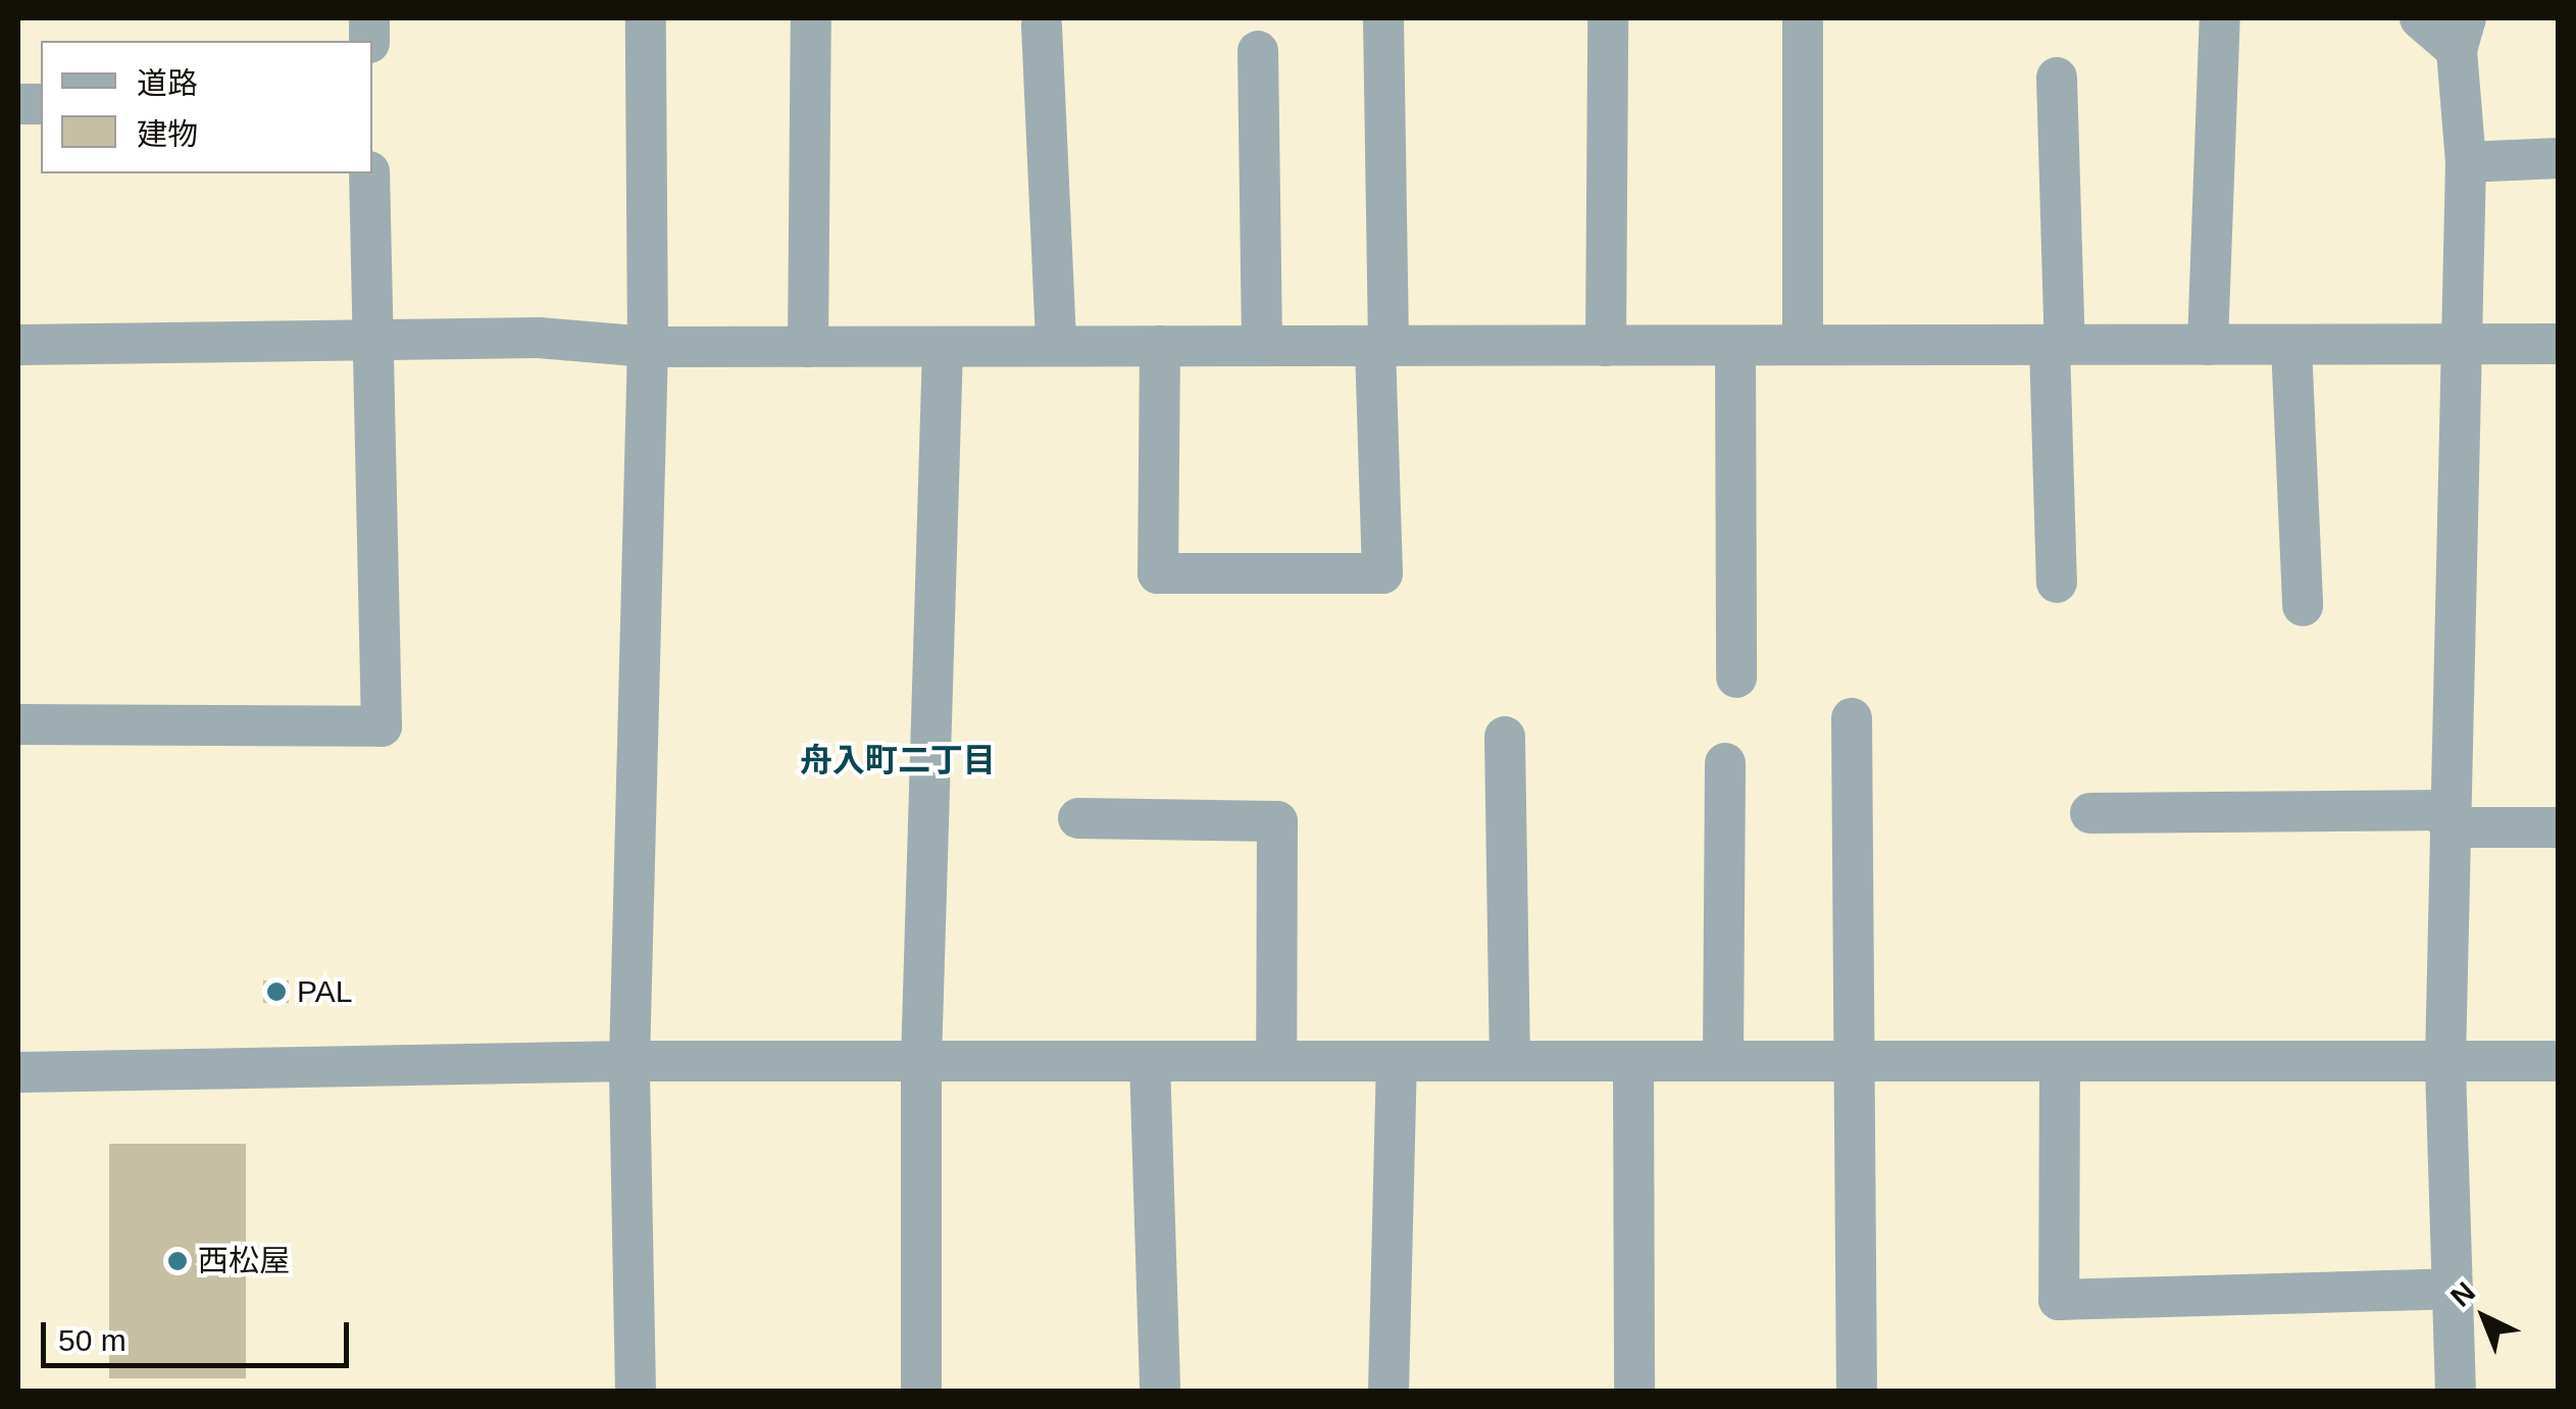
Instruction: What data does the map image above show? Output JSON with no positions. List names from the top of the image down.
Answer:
{
  "districts": ["舟入町二丁目"],
  "places": ["PAL", "西松屋"],
  "legend": ["道路", "建物"],
  "scale_bar": "50 m",
  "north": "top left"
}
